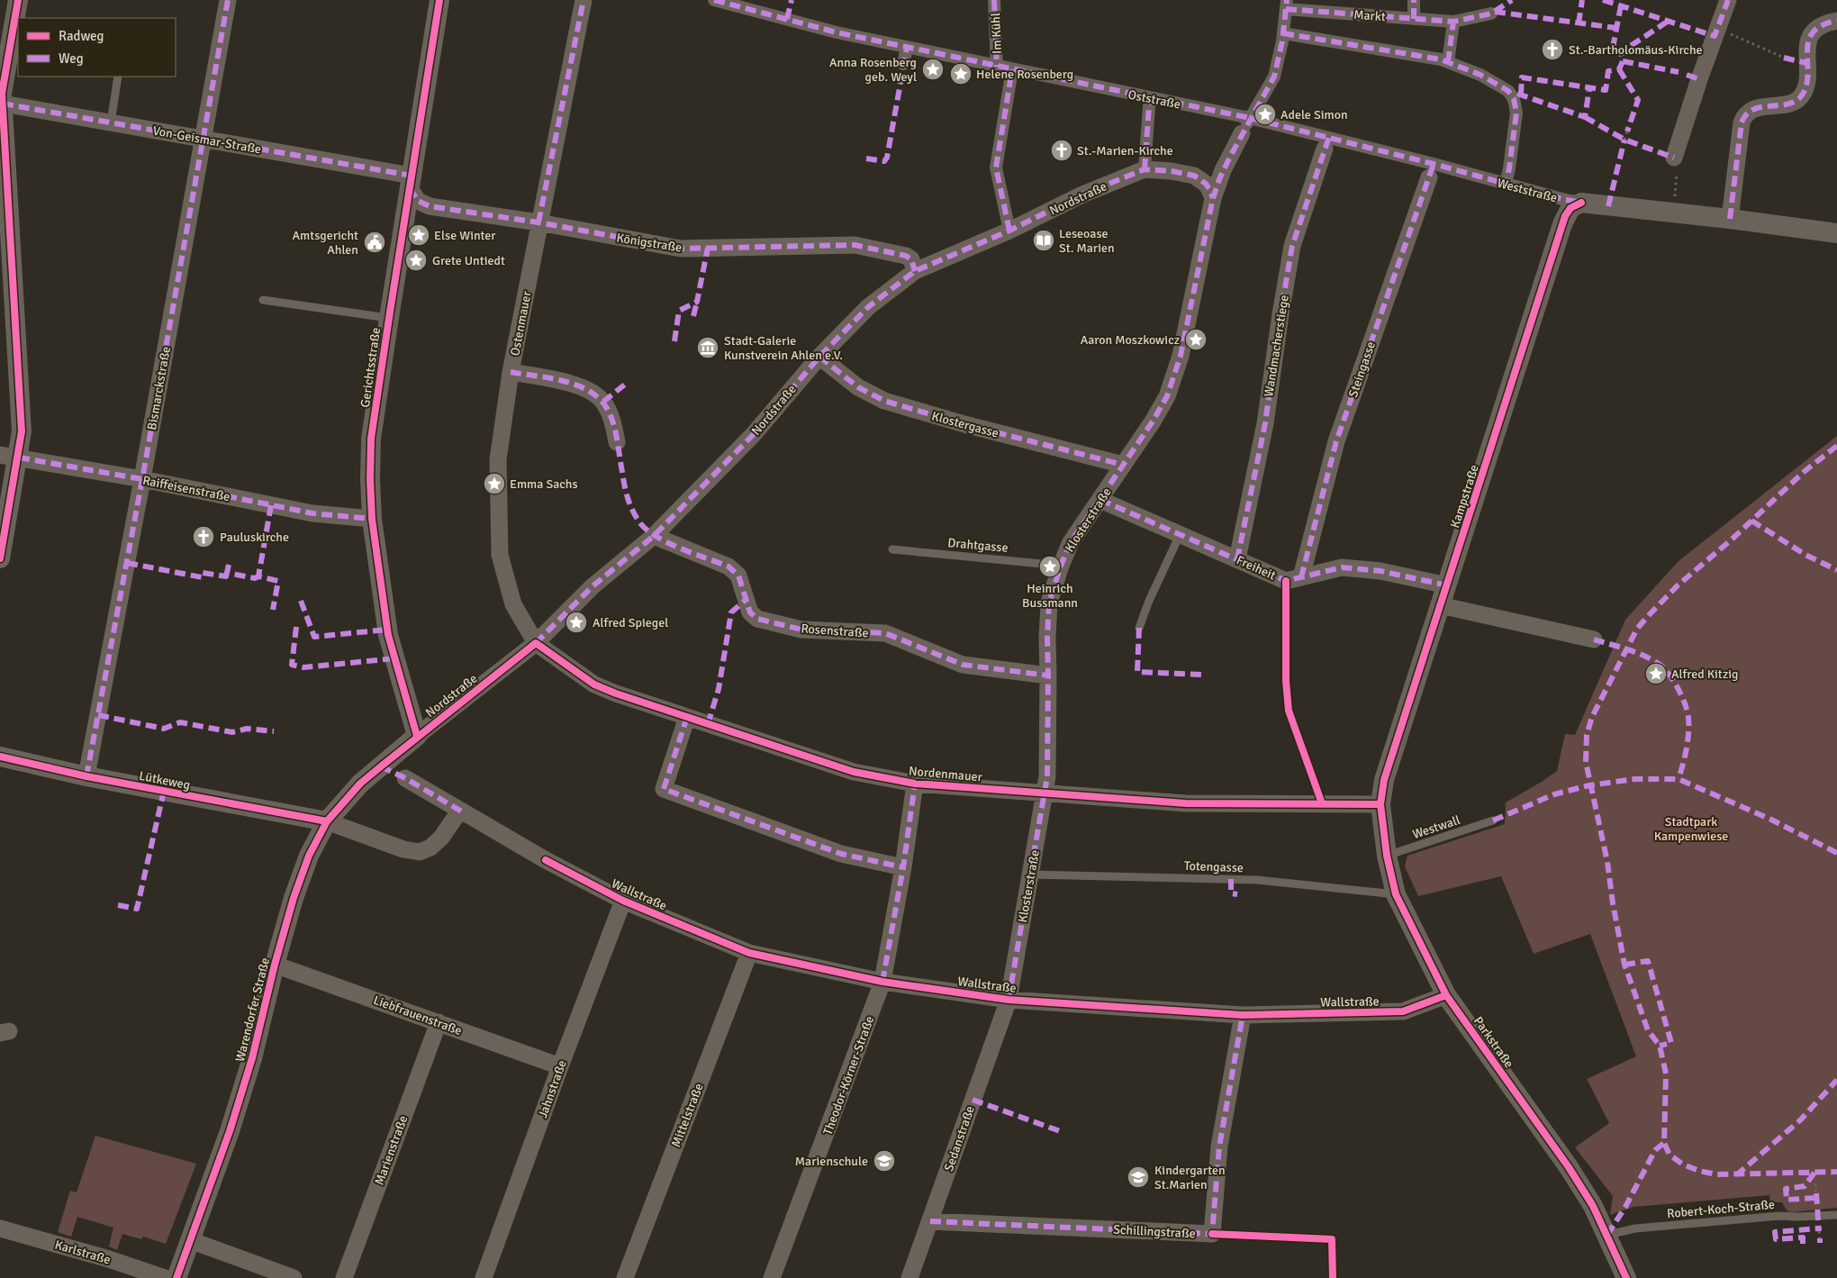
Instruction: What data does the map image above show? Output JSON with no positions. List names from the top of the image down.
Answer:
{
  "streets": {
    "street": [
      "Markt",
      "Im Kühl",
      "Oststraße",
      "Von-Geismar-Straße",
      "Weststraße",
      "Nordstraße",
      "Königstraße",
      "Ostenmauer",
      "Wandmacherstiege",
      "Gerichtsstraße",
      "Steingasse",
      "Bismarckstraße",
      "Klostergasse",
      "Raiffeisenstraße",
      "Kampstraße",
      "Klosterstraße",
      "Freiheit",
      "Rosenstraße",
      "Nordenmauer",
      "Lütkeweg",
      "Wallstraße",
      "Warendorfer Straße",
      "Liebfrauenstraße",
      "Parkstraße",
      "Theodor-Körner-Straße",
      "Jahnstraße",
      "Mittelstraße",
      "Sedanstraße",
      "Marienstraße",
      "Schillingstraße",
      "Karlstraße"
    ],
    "lane": [
      "Drahtgasse",
      "Westwall",
      "Totengasse",
      "Robert-Koch-Straße"
    ]
  },
  "crossings": [
    ["Markt", "Oststraße"],
    ["Markt", "Weststraße"],
    ["Markt", "Klosterstraße"],
    ["Im Kühl", "Oststraße"],
    ["Oststraße", "Weststraße"],
    ["Oststraße", "Klosterstraße"],
    ["Von-Geismar-Straße", "Königstraße"],
    ["Von-Geismar-Straße", "Gerichtsstraße"],
    ["Von-Geismar-Straße", "Bismarckstraße"],
    ["Weststraße", "Wandmacherstiege"],
    ["Weststraße", "Steingasse"],
    ["Weststraße", "Kampstraße"],
    ["Weststraße", "Klosterstraße"],
    ["Nordstraße", "Königstraße"],
    ["Nordstraße", "Ostenmauer"],
    ["Nordstraße", "Gerichtsstraße"],
    ["Nordstraße", "Klostergasse"],
    ["Nordstraße", "Klosterstraße"],
    ["Nordstraße", "Rosenstraße"],
    ["Nordstraße", "Nordenmauer"],
    ["Nordstraße", "Warendorfer Straße"],
    ["Königstraße", "Ostenmauer"],
    ["Königstraße", "Gerichtsstraße"],
    ["Ostenmauer", "Nordenmauer"],
    ["Wandmacherstiege", "Freiheit"],
    ["Gerichtsstraße", "Raiffeisenstraße"],
    ["Steingasse", "Freiheit"],
    ["Bismarckstraße", "Raiffeisenstraße"],
    ["Bismarckstraße", "Lütkeweg"],
    ["Klostergasse", "Klosterstraße"],
    ["Kampstraße", "Freiheit"],
    ["Kampstraße", "Nordenmauer"],
    ["Kampstraße", "Parkstraße"],
    ["Klosterstraße", "Drahtgasse"],
    ["Klosterstraße", "Freiheit"],
    ["Klosterstraße", "Rosenstraße"],
    ["Klosterstraße", "Nordenmauer"],
    ["Klosterstraße", "Totengasse"],
    ["Klosterstraße", "Wallstraße"],
    ["Klosterstraße", "Sedanstraße"],
    ["Nordenmauer", "Parkstraße"],
    ["Nordenmauer", "Theodor-Körner-Straße"],
    ["Lütkeweg", "Warendorfer Straße"],
    ["Westwall", "Parkstraße"],
    ["Totengasse", "Parkstraße"],
    ["Wallstraße", "Parkstraße"],
    ["Wallstraße", "Theodor-Körner-Straße"],
    ["Wallstraße", "Jahnstraße"],
    ["Wallstraße", "Mittelstraße"],
    ["Wallstraße", "Sedanstraße"],
    ["Wallstraße", "Schillingstraße"],
    ["Warendorfer Straße", "Liebfrauenstraße"],
    ["Liebfrauenstraße", "Jahnstraße"],
    ["Liebfrauenstraße", "Marienstraße"],
    ["Parkstraße", "Robert-Koch-Straße"],
    ["Sedanstraße", "Schillingstraße"]
  ],
  "parks": ["Stadtpark Kampenwiese"],
  "places": {
    "church": ["St.-Bartholomäus-Kirche", "St.-Marien-Kirche", "Pauluskirche"],
    "place": [
      "Anna Rosenberg geb. Weyl",
      "Helene Rosenberg",
      "Adele Simon",
      "Else Winter",
      "Grete Untiedt",
      "Aaron Moszkowicz",
      "Emma Sachs",
      "Heinrich Bussmann",
      "Alfred Spiegel",
      "Alfred Kitzig"
    ],
    "library": ["Leseoase St. Marien"],
    "public building": ["Amtsgericht Ahlen"],
    "museum": ["Stadt-Galerie Kunstverein Ahlen e.V."],
    "school or university": ["Marienschule", "Kindergarten St.Marien"]
  },
  "legend": ["Radweg", "Weg"]
}
